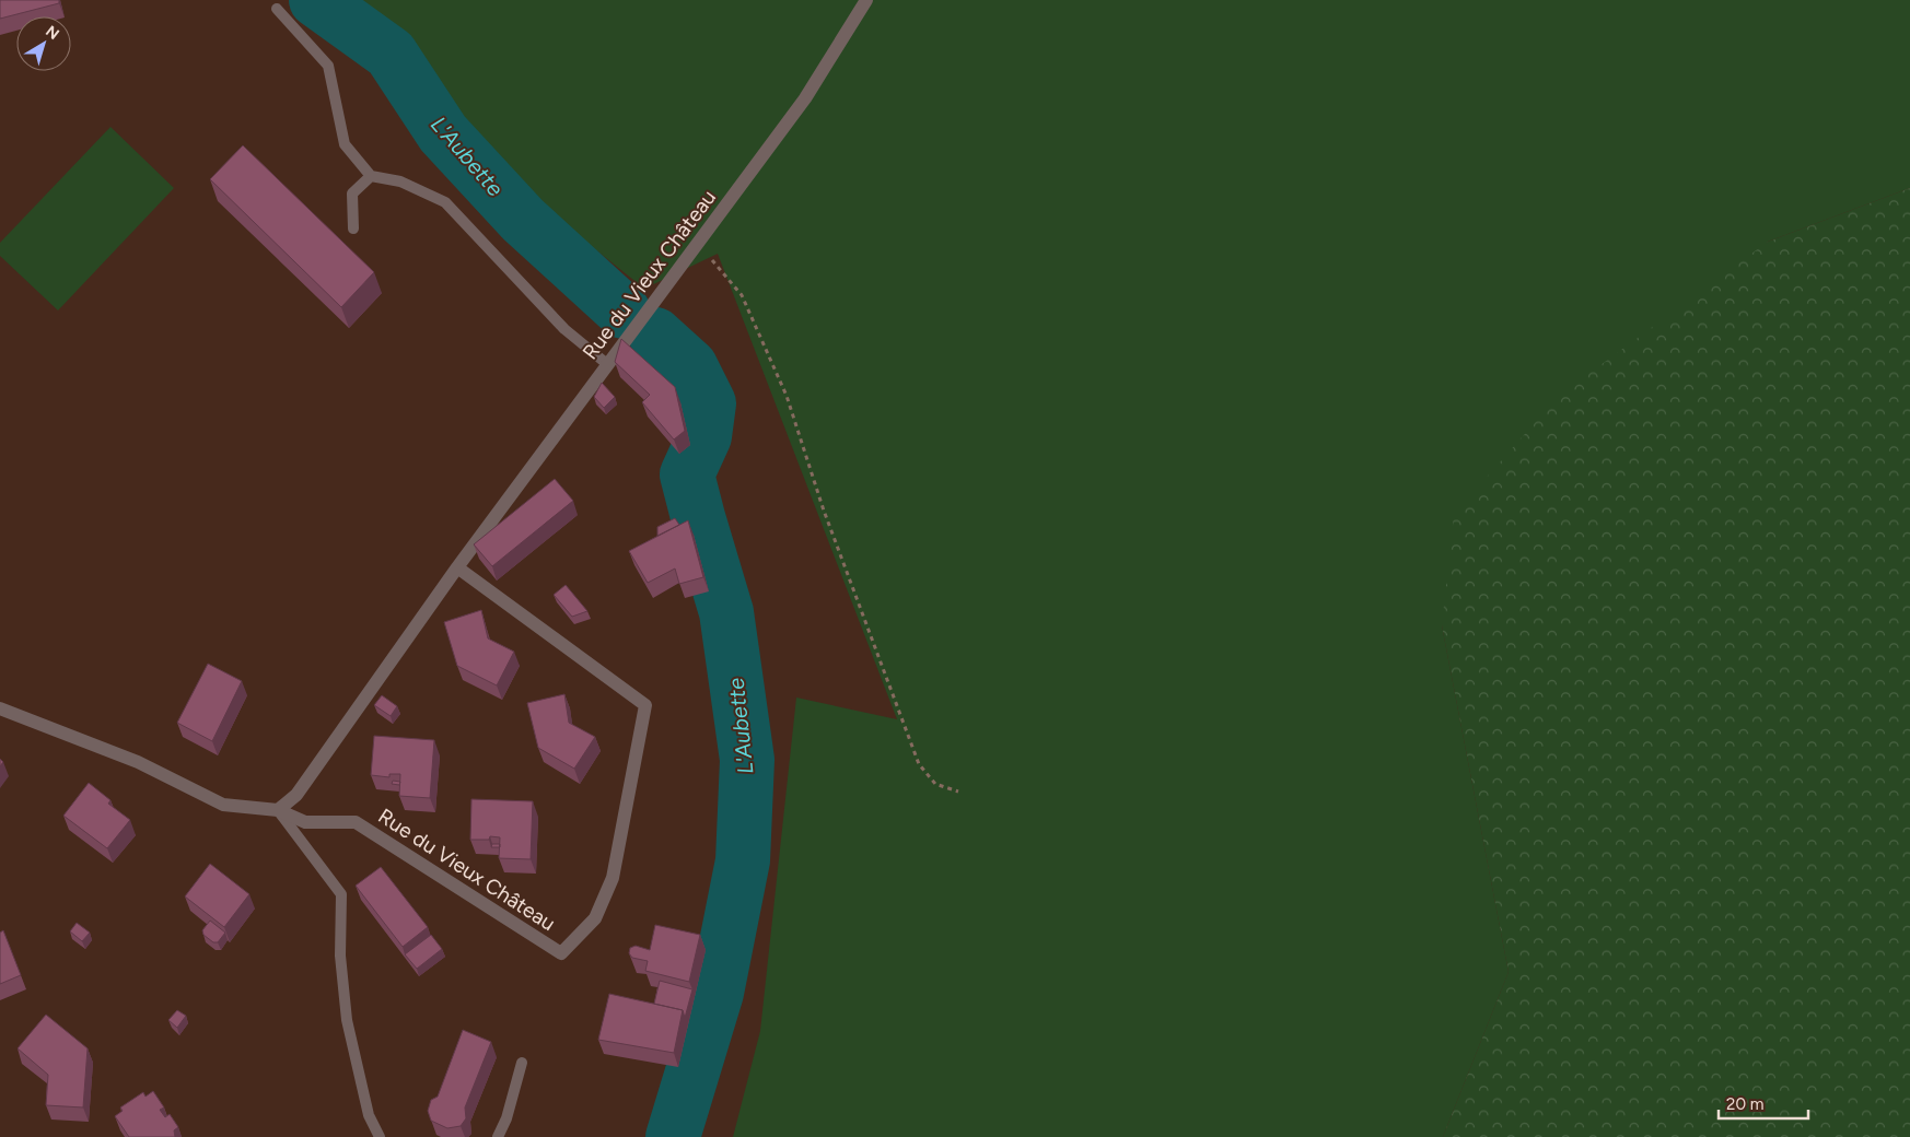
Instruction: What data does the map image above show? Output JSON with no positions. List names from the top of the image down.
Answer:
{
  "streets": {
    "street": ["Rue du Vieux Château"]
  },
  "water": ["L'Aubette"],
  "scale_bar": "20 m",
  "north": "top right"
}
